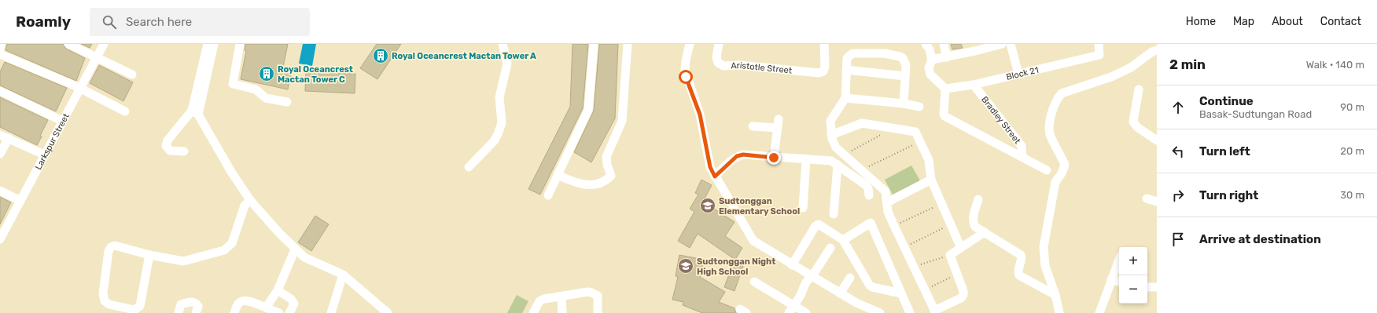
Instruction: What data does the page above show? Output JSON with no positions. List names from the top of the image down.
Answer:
{
  "streets": {
    "street": [
      "Aristotle Street",
      "Block 21",
      "Bradley Street",
      "Larkspur Street"
    ]
  },
  "crossings": [
    ["Block 21", "Bradley Street"]
  ],
  "places": {
    "building": ["Royal Oceancrest Mactan Tower A", "Royal Oceancrest Mactan Tower C"],
    "school or university": ["Sudtonggan Elementary School", "Sudtonggan Night High School"]
  },
  "page": {
    "header": "Roamly",
    "search": "Search here",
    "nav": [
      "Home",
      "Map",
      "About",
      "Contact"
    ],
    "heading": ["2 min", "Walk · 140 m"],
    "list": [
      ["Continue", "Basak-Sudtungan Road", "90 m"],
      ["Turn left", "20 m"],
      ["Turn right", "30 m"],
      "Arrive at destination"
    ],
    "map_buttons": ["+", "−"]
  }
}
